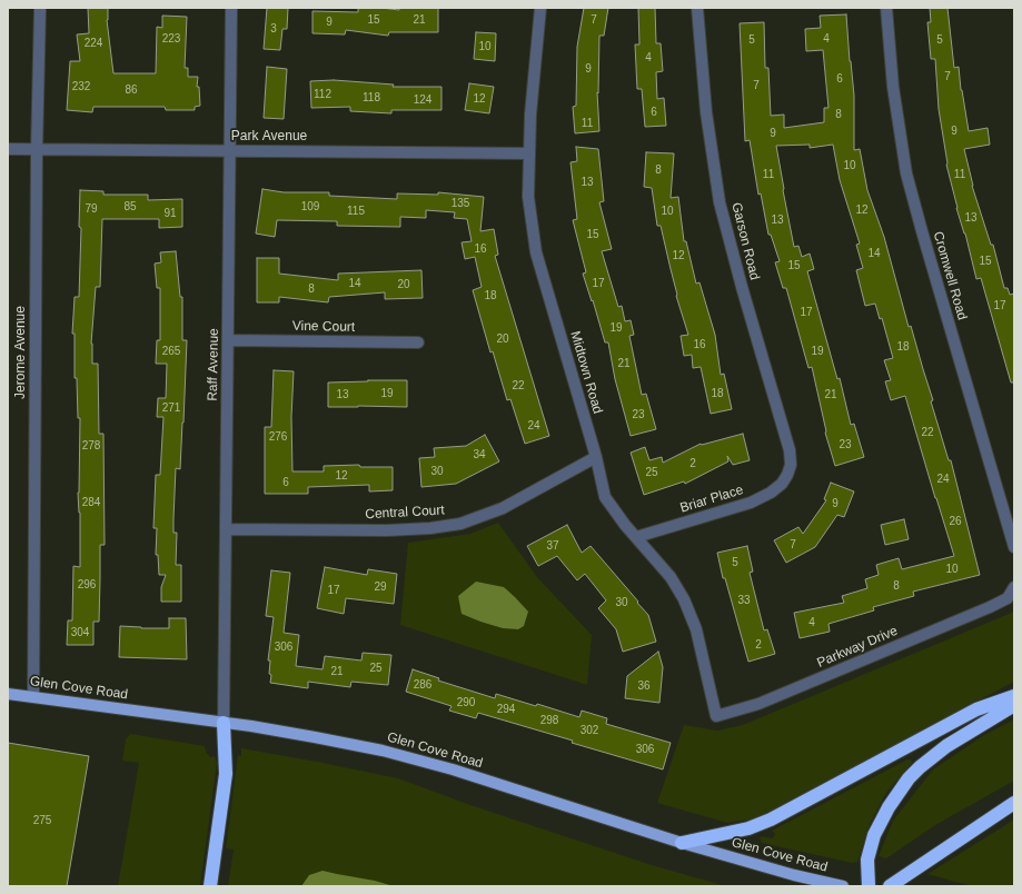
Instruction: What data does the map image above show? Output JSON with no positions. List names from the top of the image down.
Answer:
{
  "streets": {
    "main road": ["Glen Cove Road"],
    "street": [
      "Park Avenue",
      "Garson Road",
      "Cromwell Road",
      "Vine Court",
      "Jerome Avenue",
      "Raff Avenue",
      "Midtown Road",
      "Briar Place",
      "Central Court",
      "Parkway Drive"
    ]
  },
  "crossings": [
    ["Park Avenue", "Jerome Avenue"],
    ["Park Avenue", "Raff Avenue"],
    ["Park Avenue", "Midtown Road"],
    ["Garson Road", "Briar Place"],
    ["Vine Court", "Raff Avenue"],
    ["Jerome Avenue", "Glen Cove Road"],
    ["Raff Avenue", "Central Court"],
    ["Raff Avenue", "Glen Cove Road"],
    ["Midtown Road", "Briar Place"],
    ["Midtown Road", "Central Court"],
    ["Midtown Road", "Parkway Drive"]
  ],
  "house_numbers": [
    "15",
    "21",
    "7",
    "9",
    "3",
    "223",
    "4",
    "5",
    "5",
    "224",
    "10",
    "4",
    "9",
    "7",
    "6",
    "7",
    "232",
    "86",
    "112",
    "118",
    "12",
    "124",
    "6",
    "8",
    "11",
    "9",
    "9",
    "10",
    "8",
    "11",
    "11",
    "13",
    "135",
    "85",
    "109",
    "79",
    "12",
    "115",
    "10",
    "91",
    "13",
    "13",
    "15",
    "16",
    "14",
    "12",
    "15",
    "15",
    "14",
    "17",
    "20",
    "8",
    "18",
    "17",
    "17",
    "19",
    "20",
    "16",
    "18",
    "265",
    "19",
    "21",
    "22",
    "19",
    "18",
    "13",
    "21",
    "271",
    "23",
    "24",
    "22",
    "276",
    "23",
    "278",
    "34",
    "2",
    "30",
    "25",
    "12",
    "24",
    "6",
    "284",
    "9",
    "26",
    "7",
    "37",
    "5",
    "10",
    "296",
    "8",
    "29",
    "17",
    "33",
    "30",
    "4",
    "304",
    "2",
    "306",
    "25",
    "21",
    "286",
    "36",
    "290",
    "294",
    "298",
    "302",
    "306",
    "275"
  ]
}
